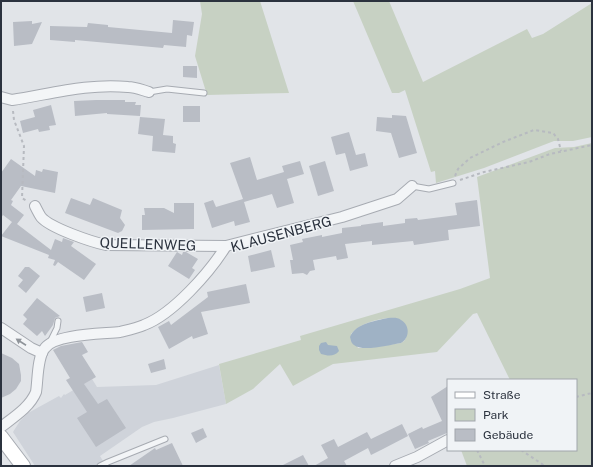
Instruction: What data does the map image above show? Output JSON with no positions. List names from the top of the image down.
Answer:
{
  "streets": {
    "street": ["KLAUSENBERG", "QUELLENWEG"]
  },
  "crossings": [
    ["KLAUSENBERG", "QUELLENWEG"]
  ],
  "legend": ["Straße", "Park", "Gebäude"]
}
